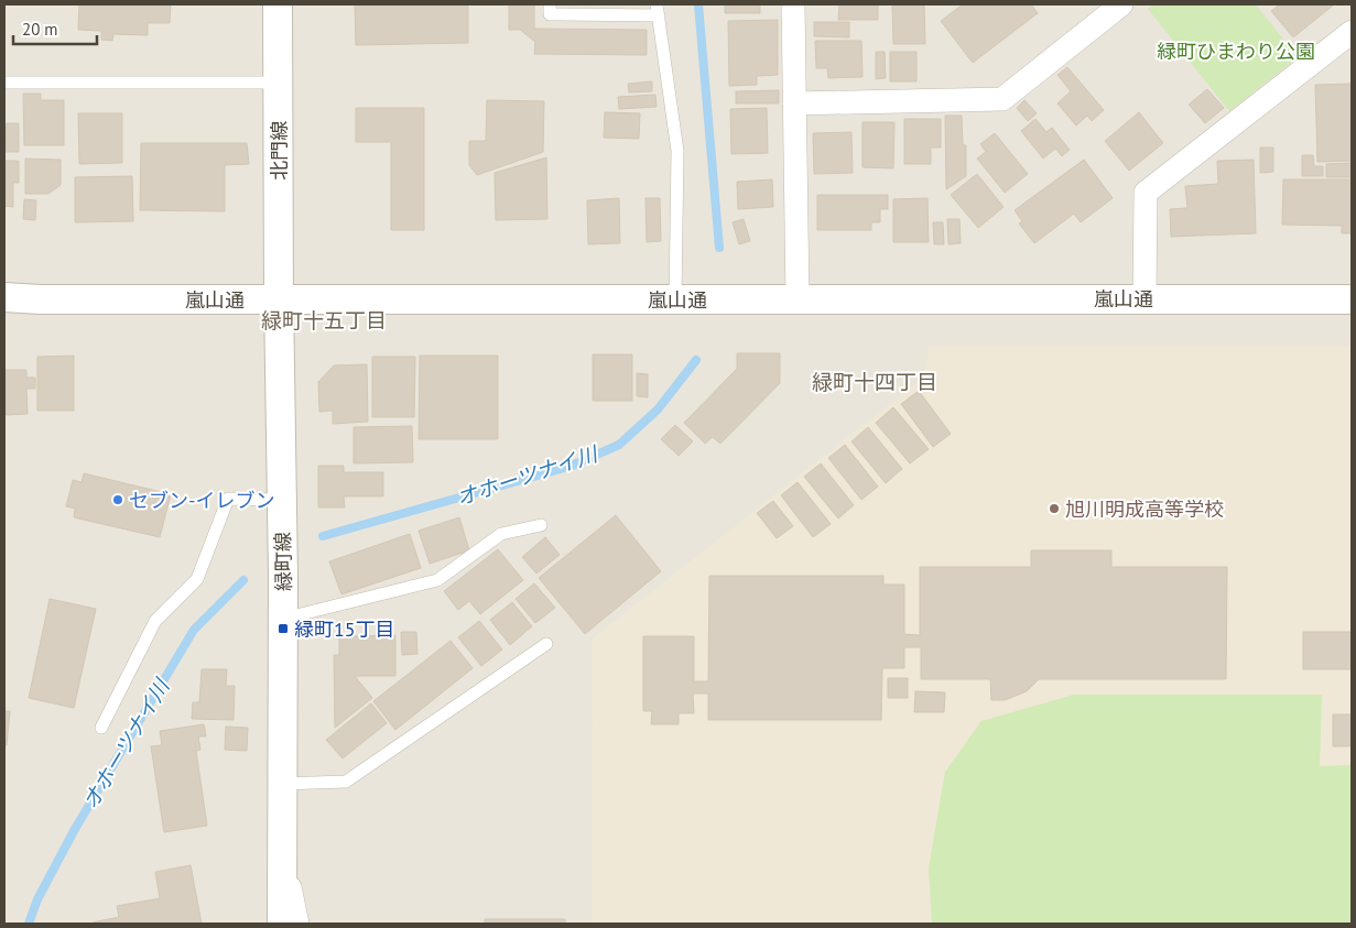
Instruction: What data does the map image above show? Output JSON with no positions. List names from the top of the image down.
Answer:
{
  "streets": {
    "street": ["北門線", "嵐山通", "緑町線"]
  },
  "crossings": [
    ["北門線", "嵐山通"],
    ["北門線", "緑町線"],
    ["嵐山通", "緑町線"]
  ],
  "districts": ["緑町十五丁目", "緑町十四丁目"],
  "water": ["オホーツナイ川"],
  "parks": ["緑町ひまわり公園"],
  "places": {
    "other": ["セブン-イレブン", "旭川明成高等学校"],
    "transit": ["緑町15丁目"]
  },
  "scale_bar": "20 m"
}
